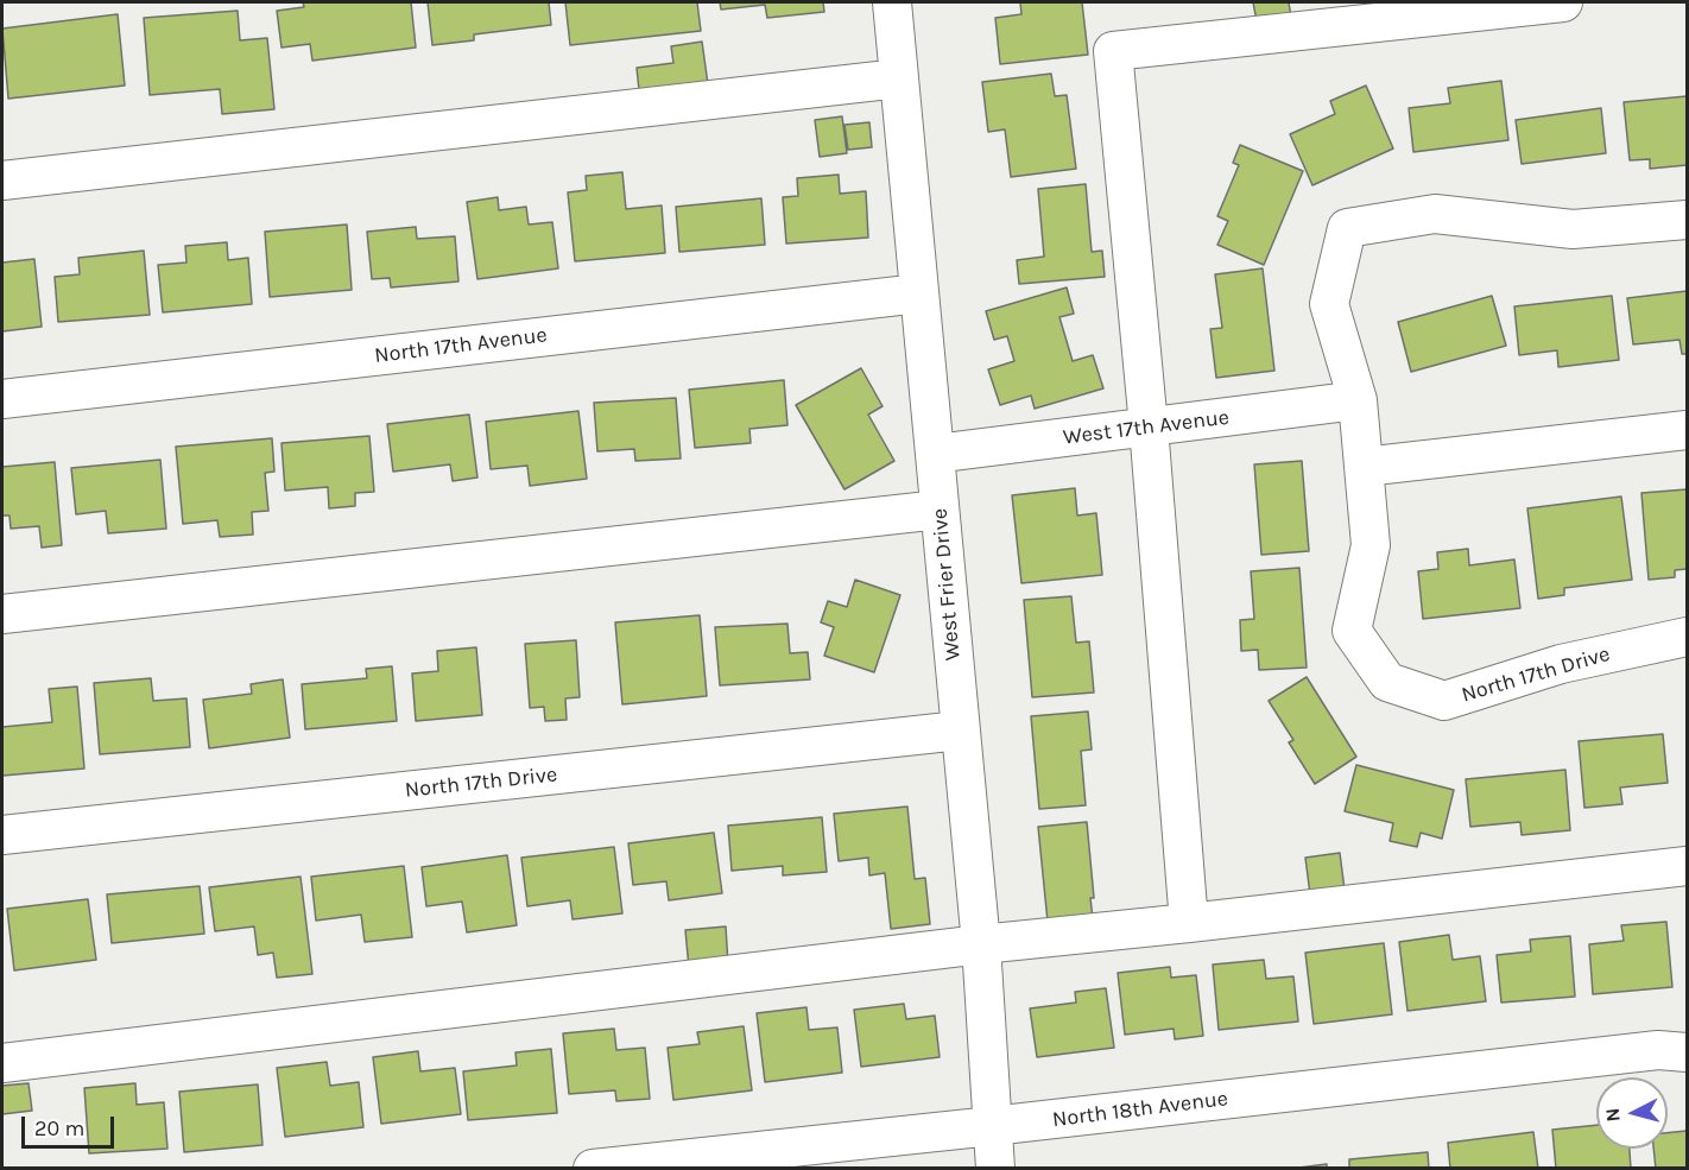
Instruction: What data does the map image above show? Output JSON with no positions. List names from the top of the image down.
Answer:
{
  "streets": {
    "street": [
      "North 17th Avenue",
      "West 17th Avenue",
      "West Frier Drive",
      "North 17th Drive",
      "North 18th Avenue"
    ]
  },
  "crossings": [
    ["North 17th Avenue", "West Frier Drive"],
    ["West 17th Avenue", "West Frier Drive"],
    ["West Frier Drive", "North 17th Drive"],
    ["West Frier Drive", "North 18th Avenue"]
  ],
  "scale_bar": "20 m",
  "north": "left"
}
